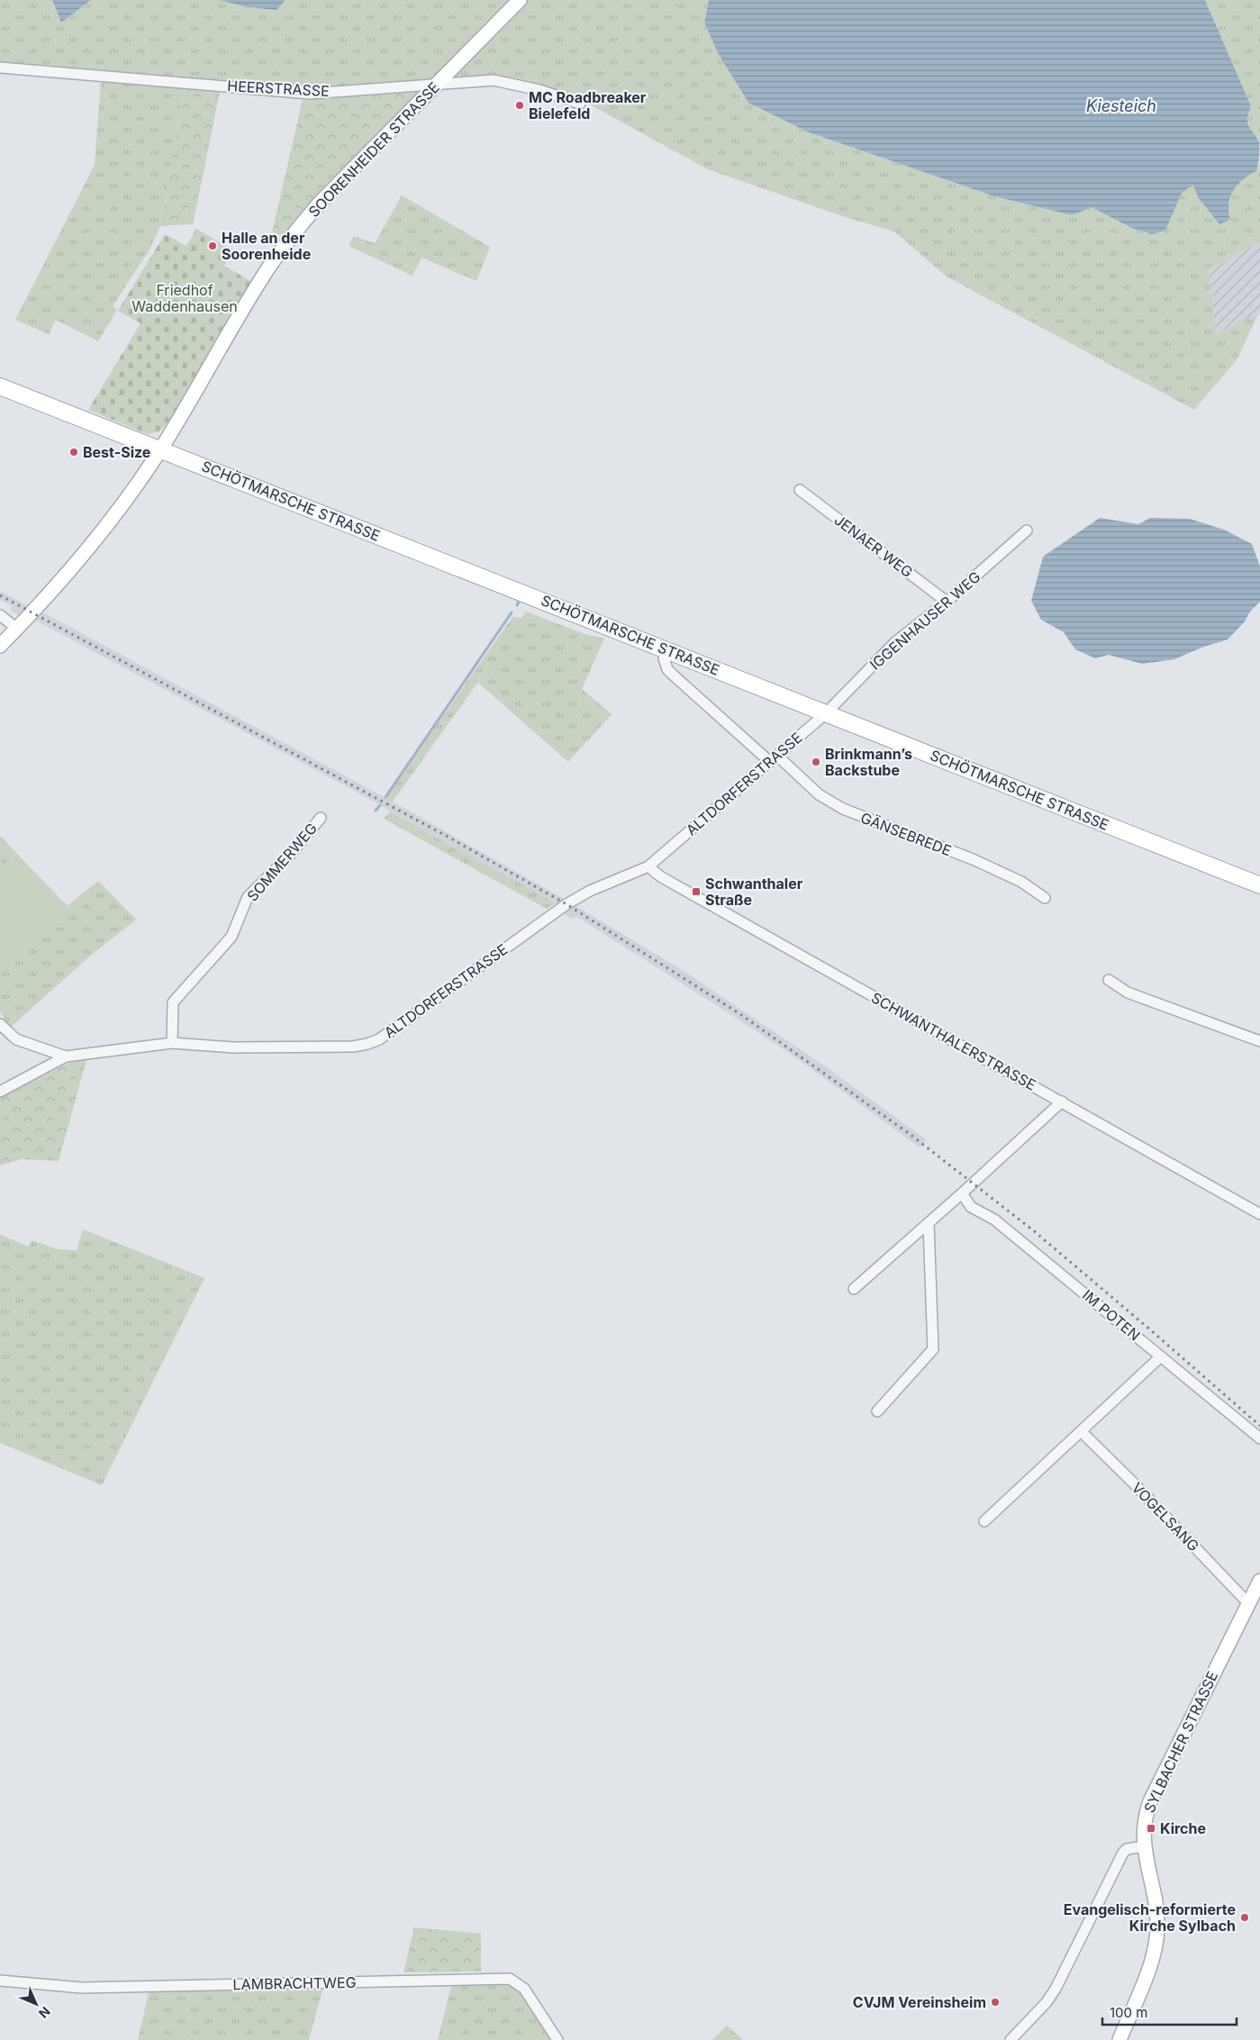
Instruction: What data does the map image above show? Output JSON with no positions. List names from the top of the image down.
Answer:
{
  "streets": {
    "main road": ["SOORENHEIDER STRASSE", "SCHÖTMARSCHE STRASSE", "SYLBACHER STRASSE"],
    "street": [
      "HEERSTRASSE",
      "JENAER WEG",
      "IGGENHAUSER WEG",
      "ALTDORFERSTRASSE",
      "GÄNSEBREDE",
      "SOMMERWEG",
      "SCHWANTHALERSTRASSE",
      "IM POTEN",
      "VOGELSANG",
      "LAMBRACHTWEG"
    ]
  },
  "crossings": [
    ["HEERSTRASSE", "SOORENHEIDER STRASSE"],
    ["SOORENHEIDER STRASSE", "SCHÖTMARSCHE STRASSE"],
    ["SCHÖTMARSCHE STRASSE", "IGGENHAUSER WEG"],
    ["SCHÖTMARSCHE STRASSE", "ALTDORFERSTRASSE"],
    ["JENAER WEG", "IGGENHAUSER WEG"],
    ["IGGENHAUSER WEG", "ALTDORFERSTRASSE"],
    ["ALTDORFERSTRASSE", "GÄNSEBREDE"],
    ["ALTDORFERSTRASSE", "SOMMERWEG"],
    ["ALTDORFERSTRASSE", "SCHWANTHALERSTRASSE"],
    ["VOGELSANG", "SYLBACHER STRASSE"]
  ],
  "water": ["Kiesteich"],
  "parks": ["Friedhof Waddenhausen"],
  "places": {
    "other": [
      "MC Roadbreaker Bielefeld",
      "Halle an der Soorenheide",
      "Best-Size",
      "Brinkmann’s Backstube",
      "Evangelisch-reformierte Kirche Sylbach",
      "CVJM Vereinsheim"
    ],
    "transit": ["Schwanthaler Straße", "Kirche"]
  },
  "scale_bar": "100 m",
  "north": "bottom right"
}
